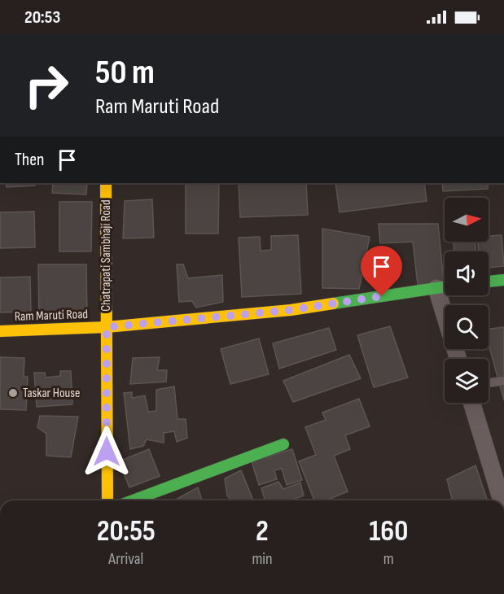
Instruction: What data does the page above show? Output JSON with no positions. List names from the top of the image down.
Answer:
{
  "streets": {
    "street": ["Chatrapati Sambhaji Road", "Ram Maruti Road"]
  },
  "crossings": [
    ["Chatrapati Sambhaji Road", "Ram Maruti Road"]
  ],
  "places": ["Taskar House"],
  "north": "right",
  "page": {
    "status": "20:53",
    "turn": ["50 m", "Ram Maruti Road"],
    "then": "Then",
    "eta": [
      "20:55",
      "Arrival",
      "2",
      "min",
      "160",
      "m"
    ]
  }
}
